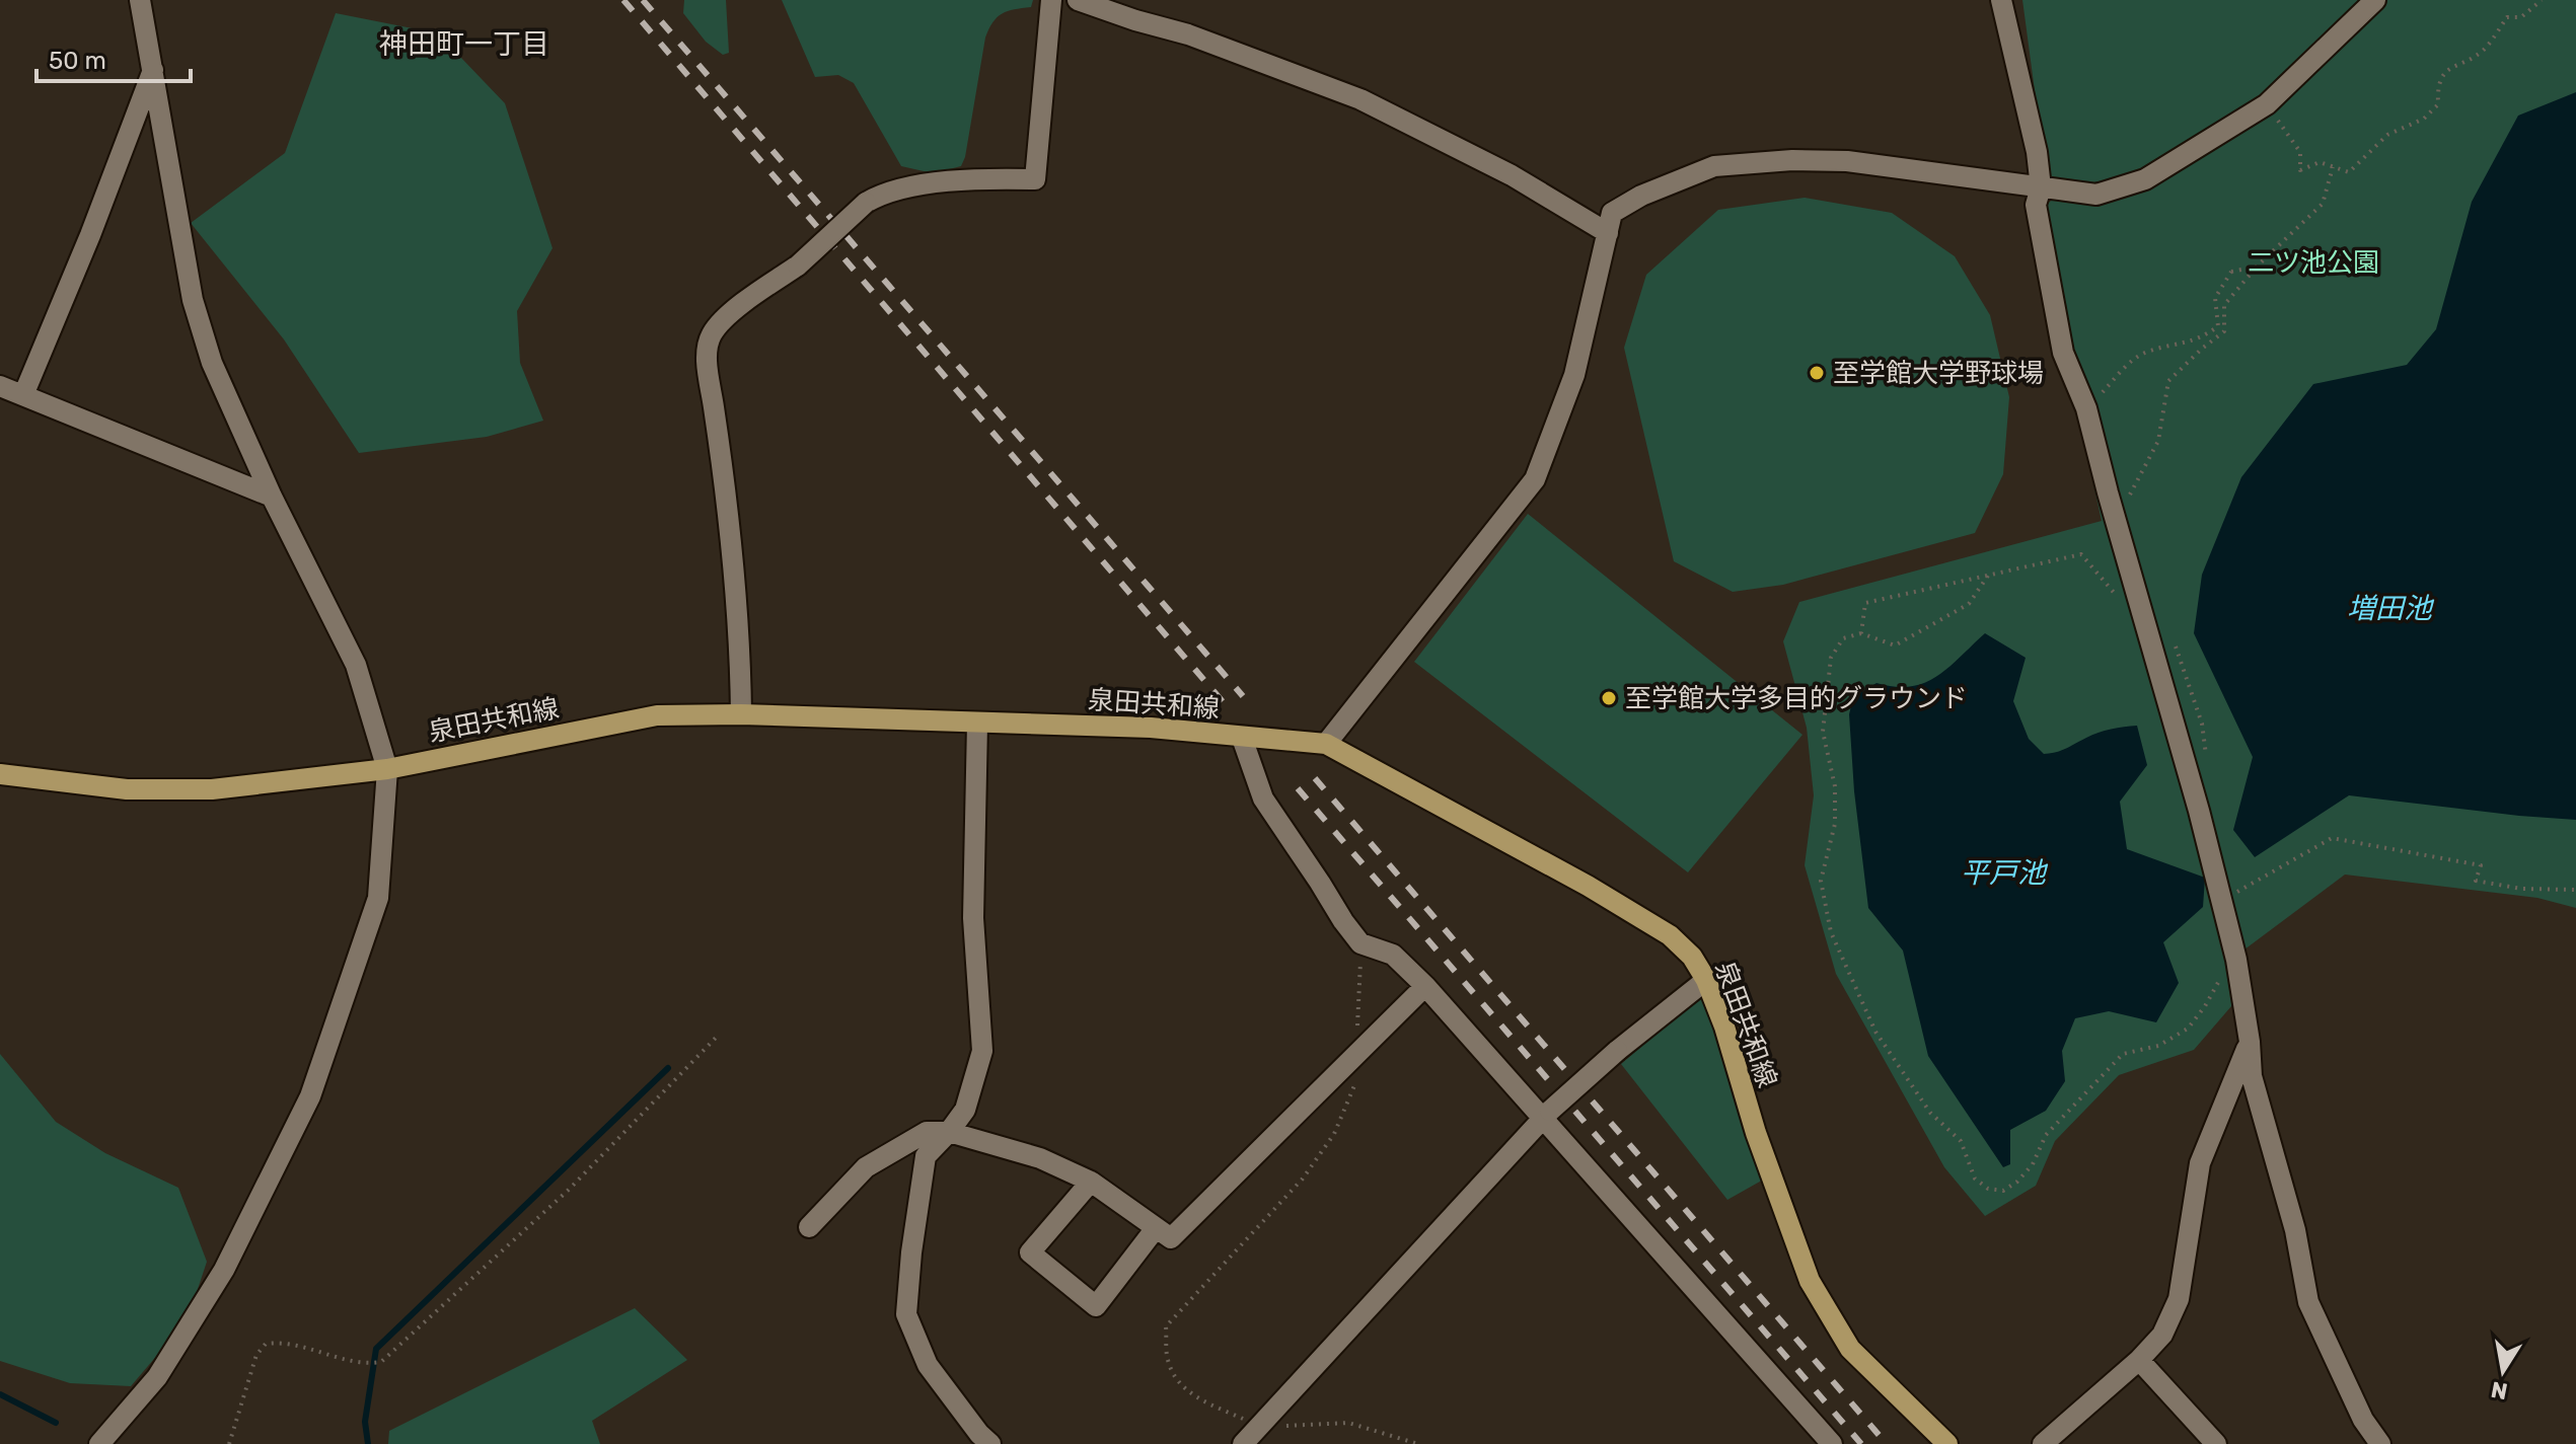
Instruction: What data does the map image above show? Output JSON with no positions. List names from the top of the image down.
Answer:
{
  "streets": {
    "main road": ["泉田共和線"]
  },
  "districts": ["神田町一丁目"],
  "water": ["増田池", "平戸池"],
  "parks": ["二ツ池公園"],
  "places": ["至学館大学野球場", "至学館大学多目的グラウンド"],
  "scale_bar": "50 m",
  "north": "bottom"
}
